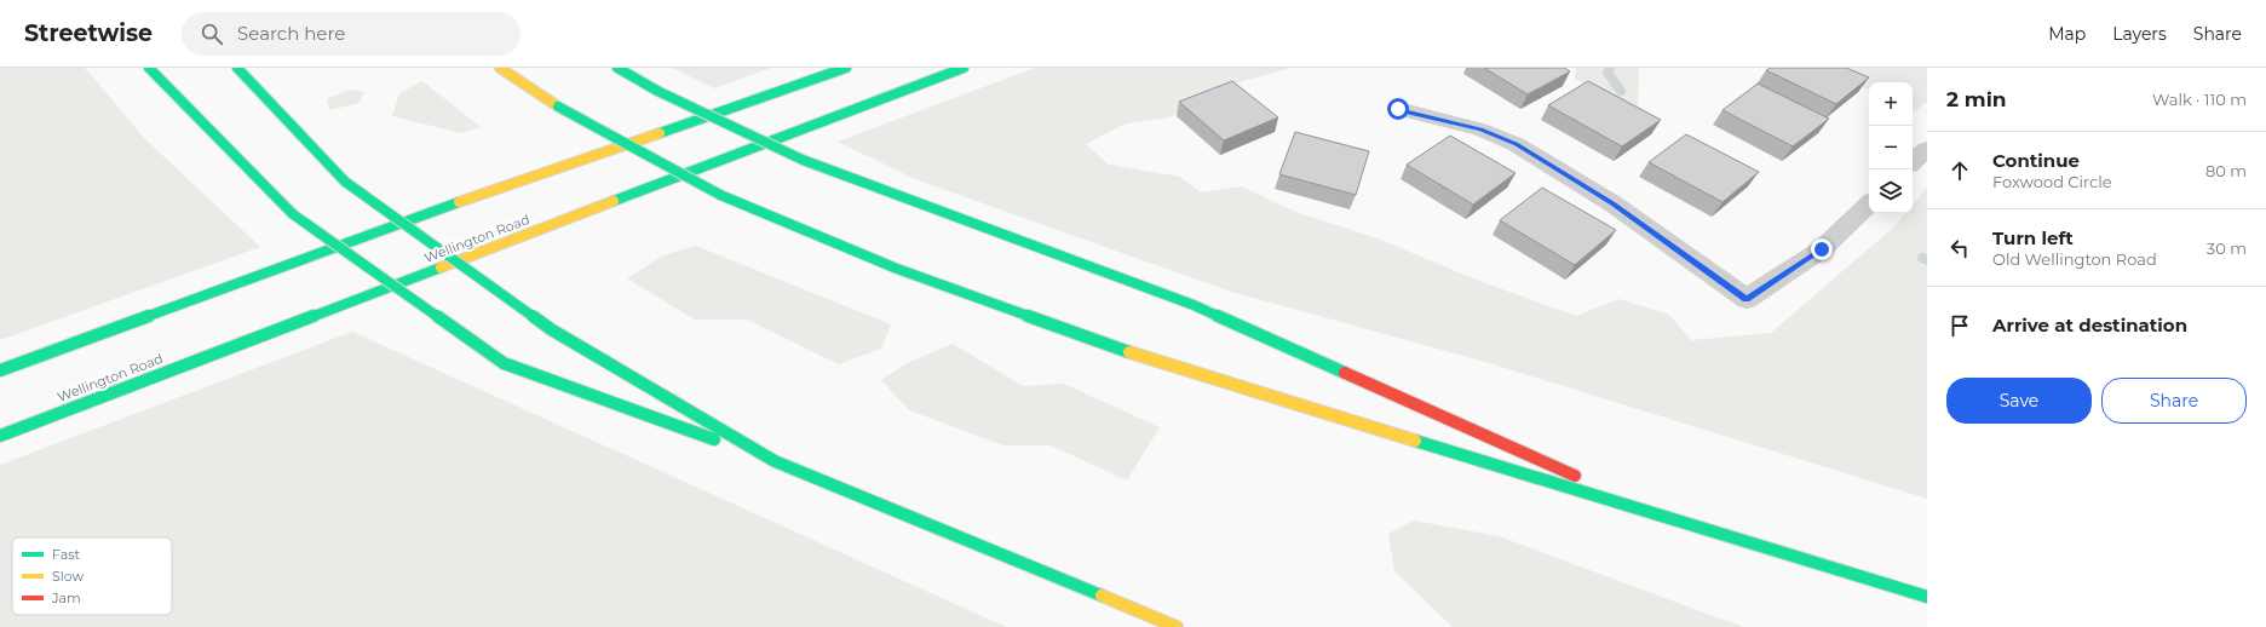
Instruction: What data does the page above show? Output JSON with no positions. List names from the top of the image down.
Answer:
{
  "streets": {
    "main road": ["Wellington Road"]
  },
  "legend": ["Fast", "Slow", "Jam"],
  "page": {
    "header": "Streetwise",
    "search": "Search here",
    "nav": ["Map", "Layers", "Share"],
    "heading": ["2 min", "Walk · 110 m"],
    "map_buttons": ["+", "−"],
    "list": [
      ["Continue", "Foxwood Circle", "80 m"],
      ["Turn left", "Old Wellington Road", "30 m"],
      "Arrive at destination"
    ],
    "buttons": ["Save", "Share"]
  }
}
